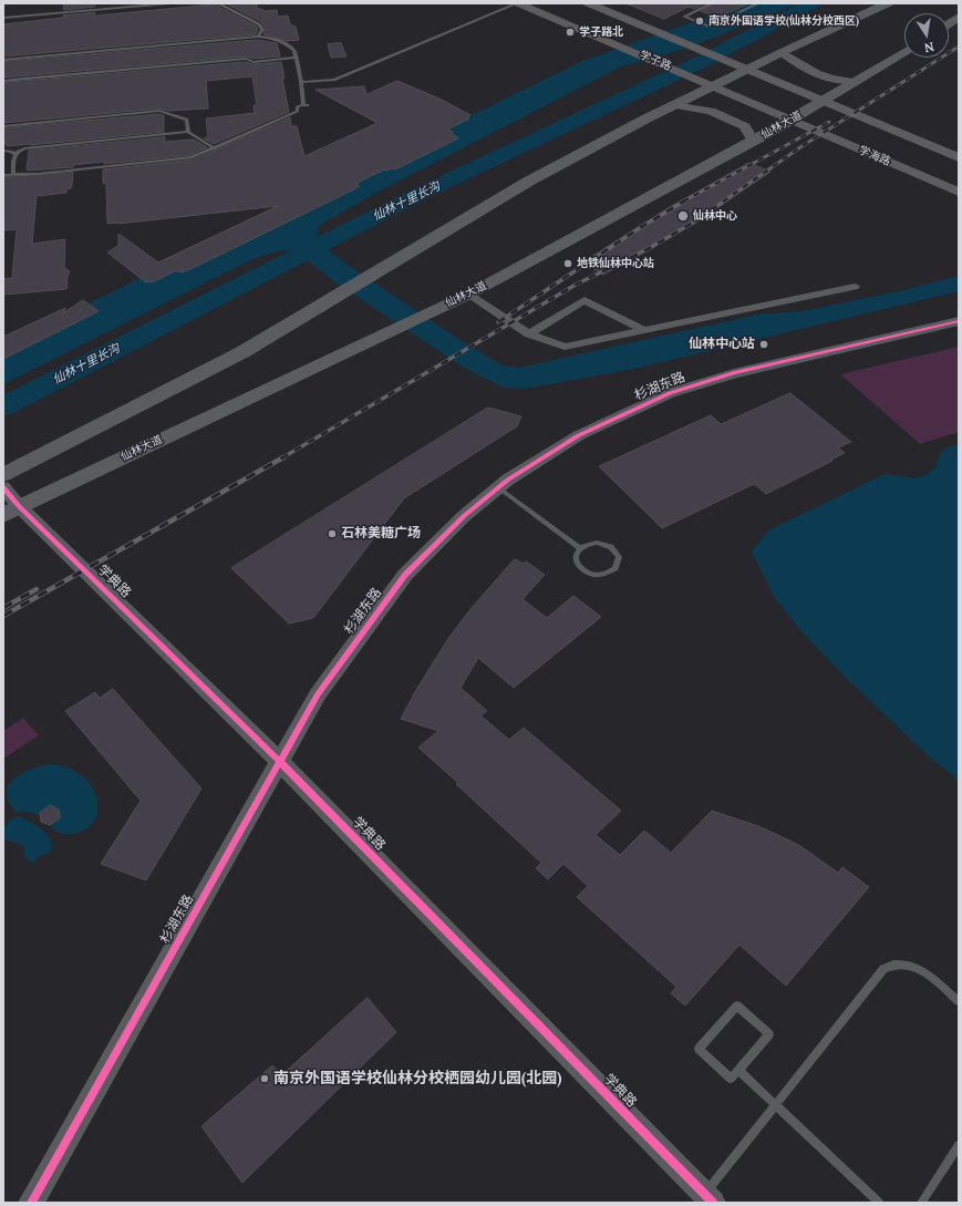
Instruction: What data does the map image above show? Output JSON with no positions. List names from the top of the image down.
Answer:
{
  "streets": {
    "main road": ["学子路", "仙林大道", "学海路"],
    "street": ["杉湖东路", "学典路"]
  },
  "crossings": [
    ["学子路", "仙林大道"],
    ["学子路", "学海路"],
    ["仙林大道", "学海路"],
    ["仙林大道", "学典路"],
    ["杉湖东路", "学典路"]
  ],
  "water": ["仙林十里长沟"],
  "places": [
    "南京外国语学校(仙林分校西区)",
    "学子路北",
    "仙林中心",
    "地铁仙林中心站",
    "仙林中心站",
    "石林美糖广场",
    "南京外国语学校仙林分校栖园幼儿园(北园)"
  ],
  "north": "bottom"
}
